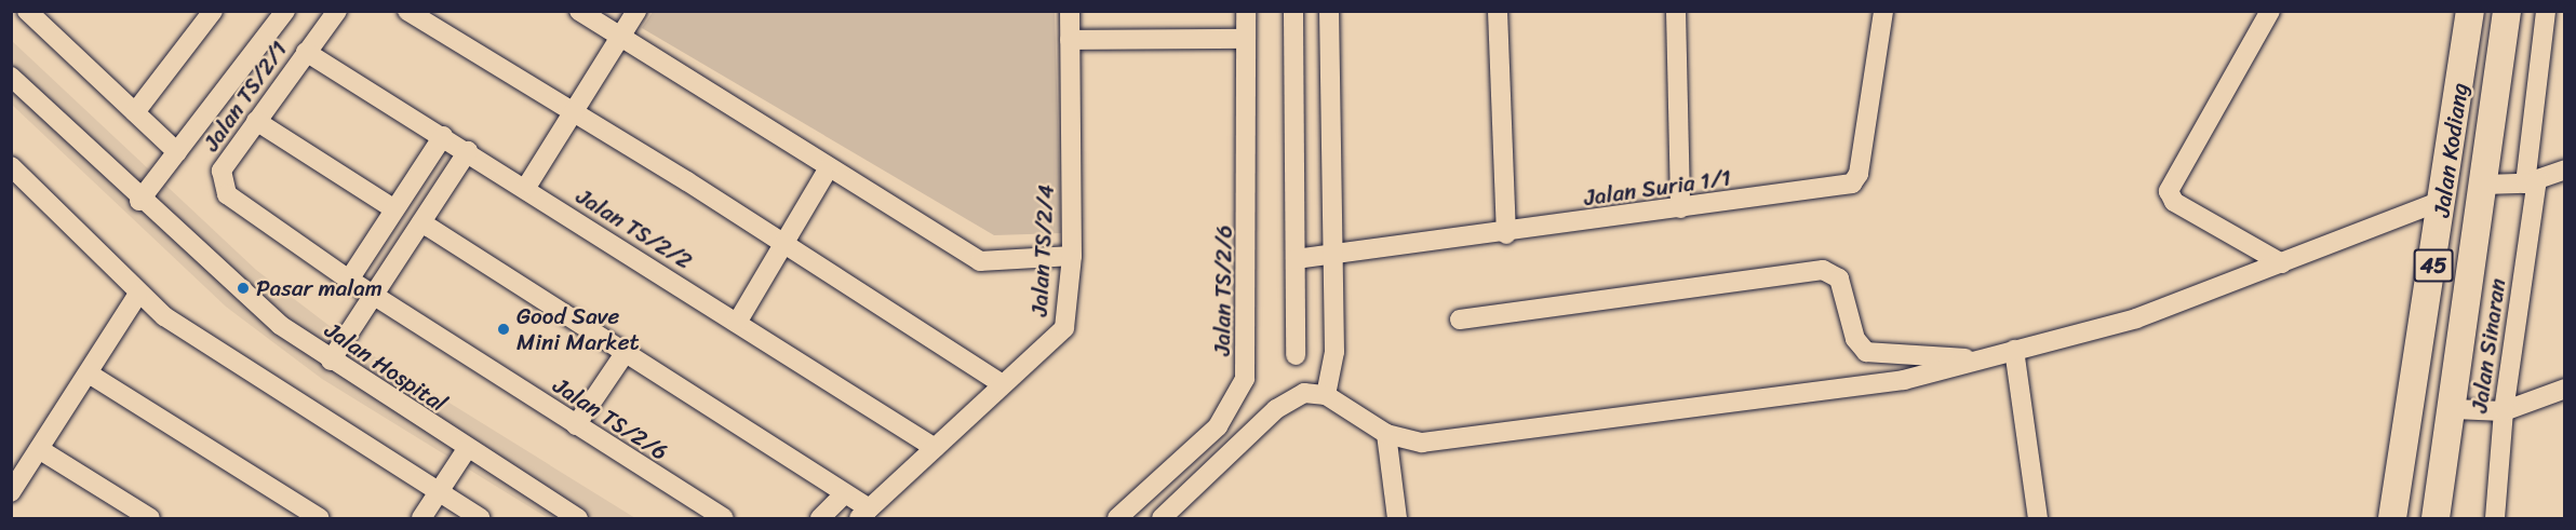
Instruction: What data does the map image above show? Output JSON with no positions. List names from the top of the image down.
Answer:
{
  "streets": {
    "highway": ["Jalan Kodiang", "45"],
    "street": [
      "Jalan TS/2/1",
      "Jalan Suria 1/1",
      "Jalan TS/2/2",
      "Jalan TS/2/4",
      "Jalan TS/2/6",
      "Jalan Sinaran",
      "Jalan Hospital"
    ]
  },
  "crossings": [
    ["Jalan TS/2/1", "Jalan TS/2/2"],
    ["Jalan TS/2/1", "Jalan TS/2/6"],
    ["Jalan TS/2/2", "Jalan TS/2/4"]
  ],
  "places": ["Pasar malam", "Good Save Mini Market"]
}
